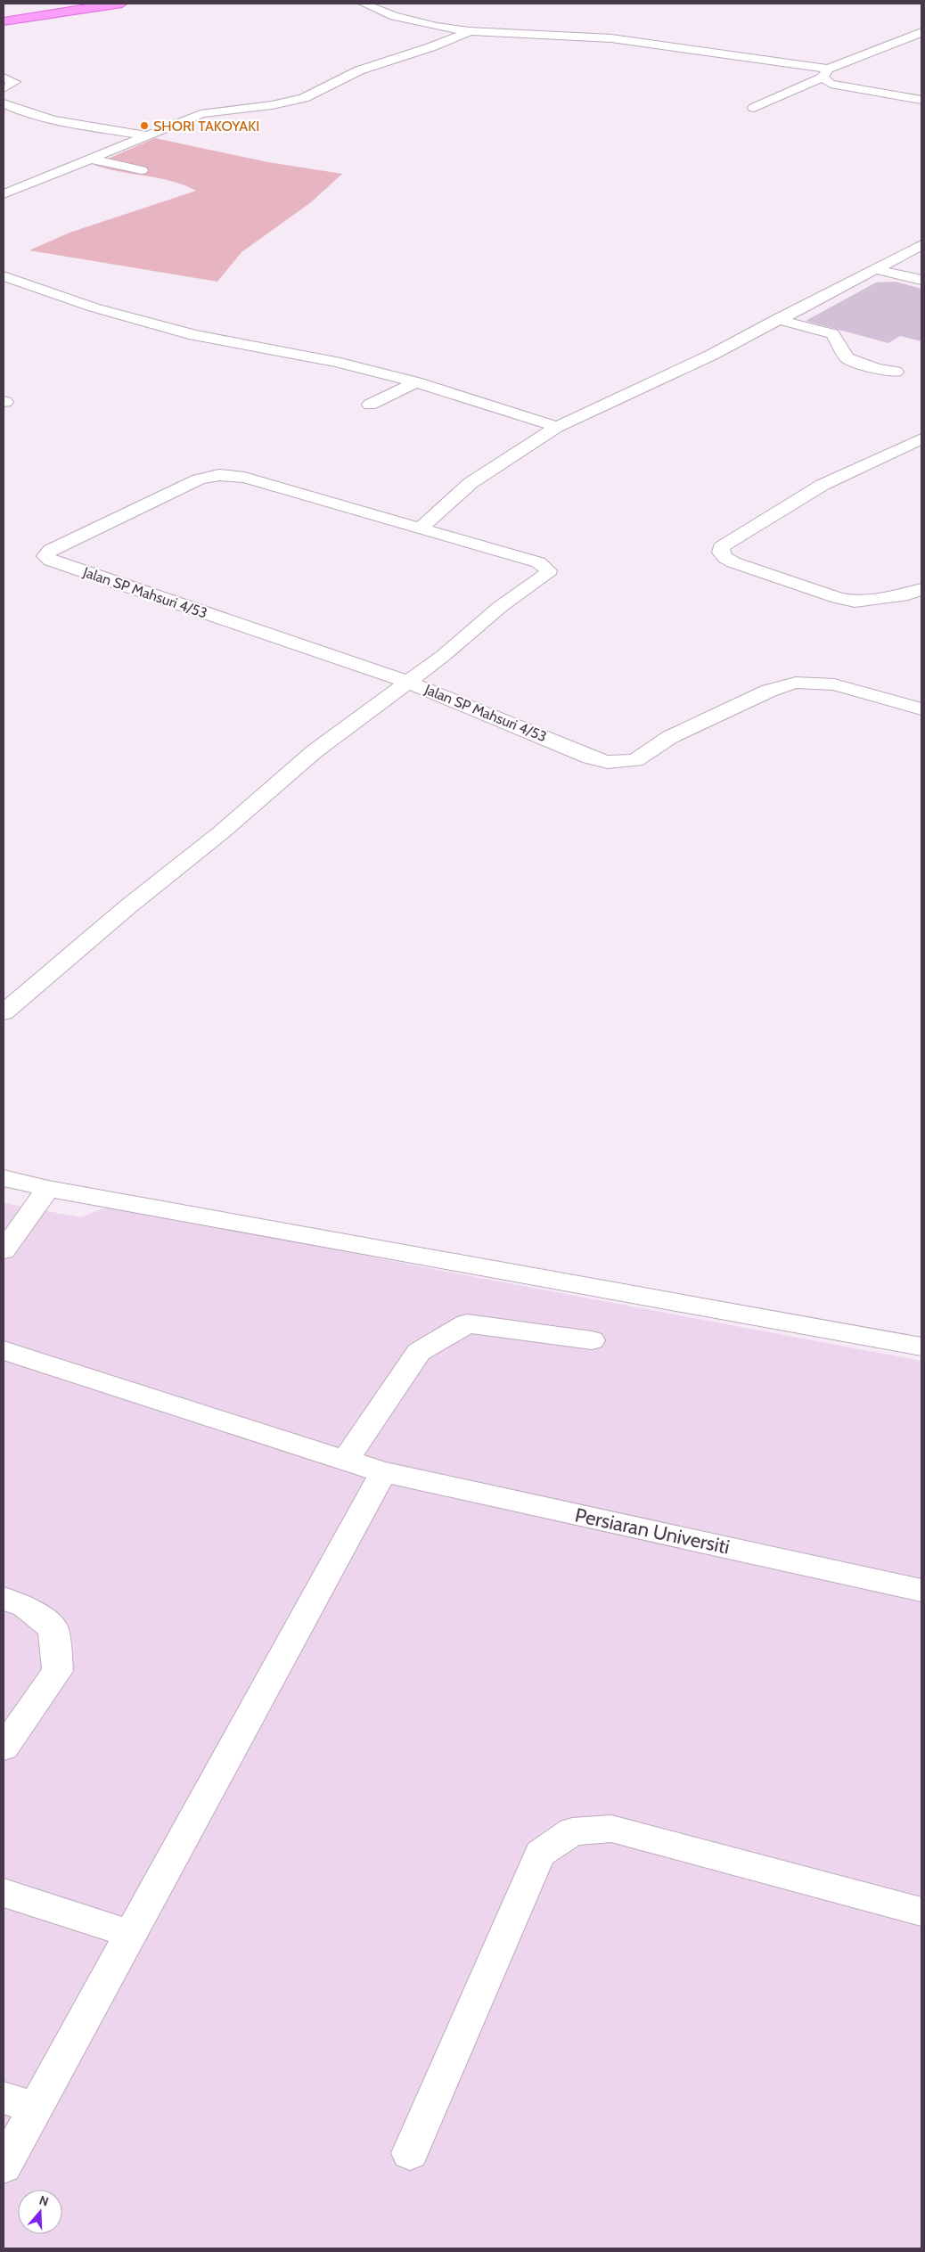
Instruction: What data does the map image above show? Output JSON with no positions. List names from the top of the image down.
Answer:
{
  "streets": {
    "street": ["Jalan SP Mahsuri 4/53", "Persiaran Universiti"]
  },
  "places": ["SHORI TAKOYAKI"],
  "north": "top"
}
